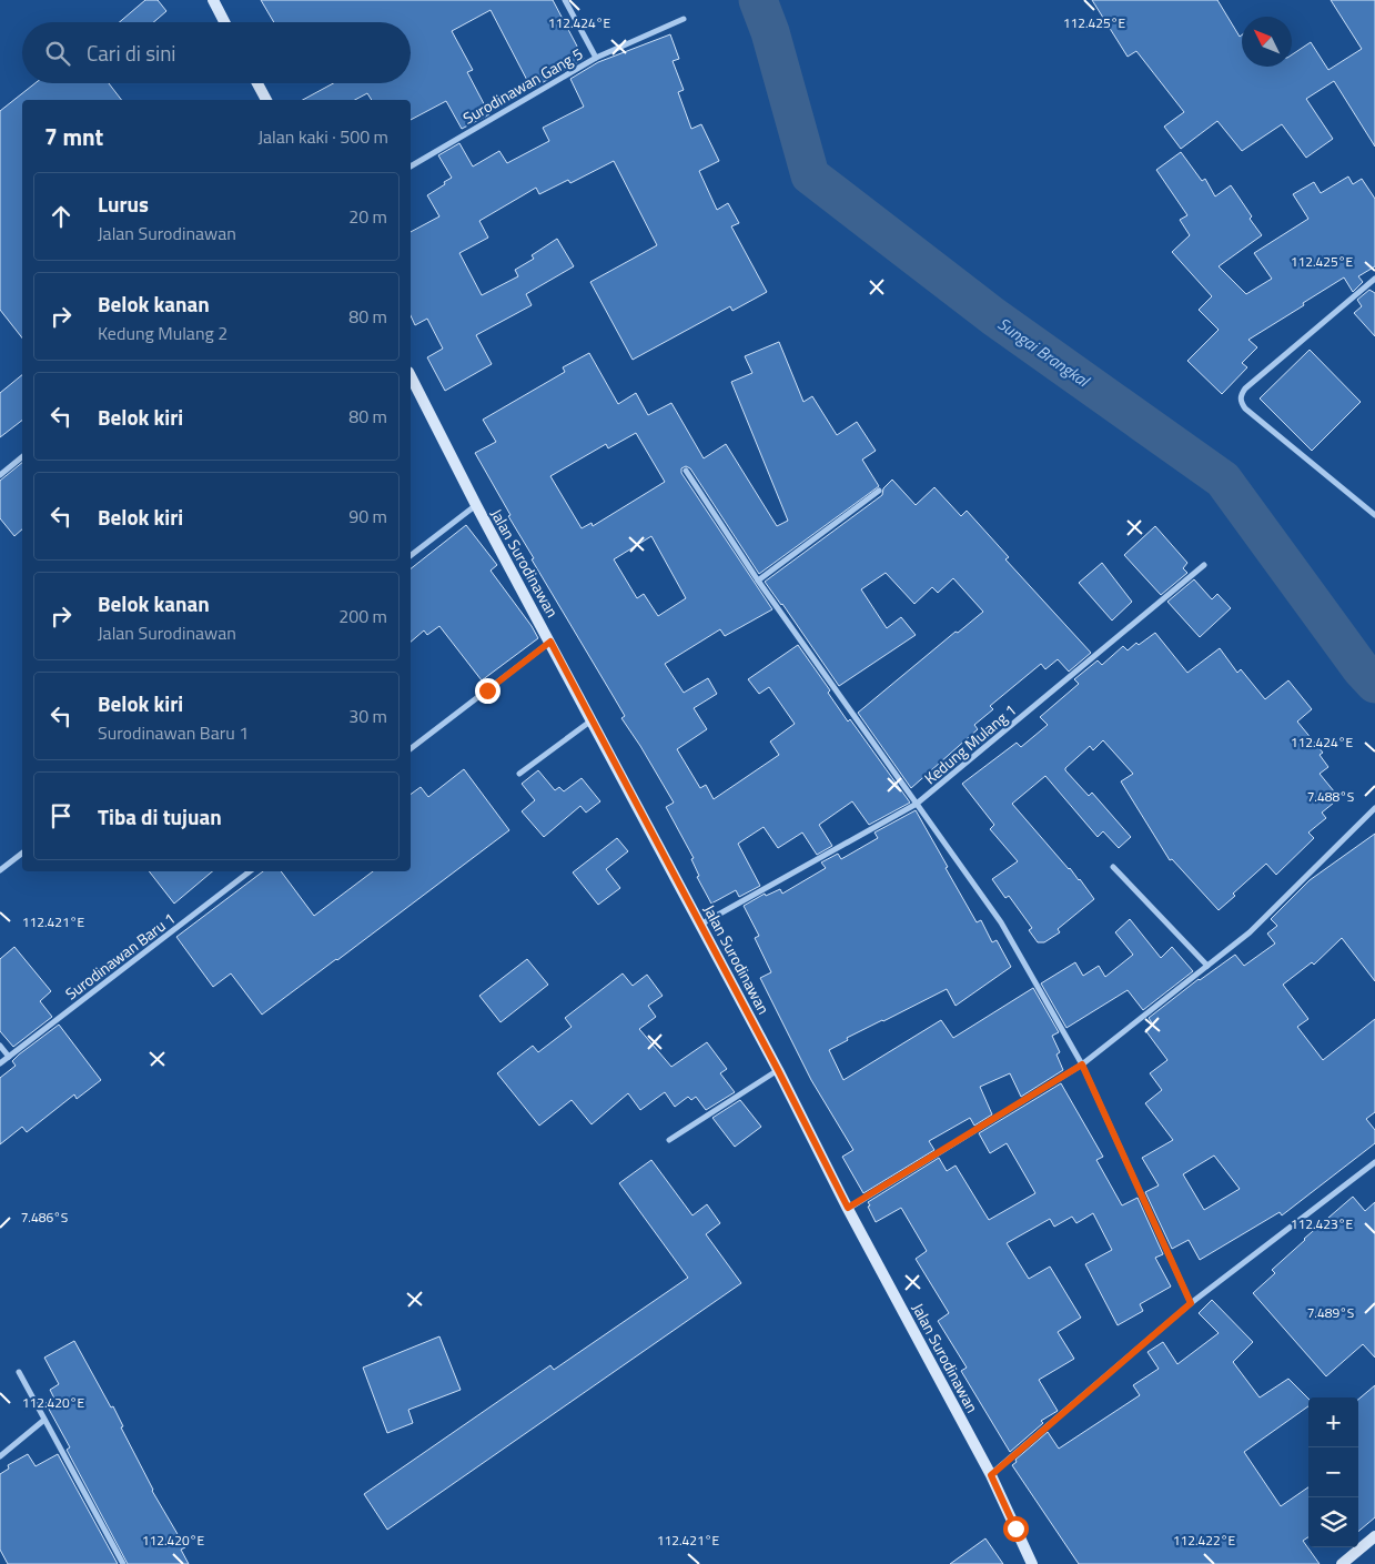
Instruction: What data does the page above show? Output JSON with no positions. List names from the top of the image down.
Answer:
{
  "streets": {
    "main road": ["Jalan Surodinawan"],
    "street": ["Surodinawan Gang 5", "Kedung Mulang 1", "Surodinawan Baru 1"]
  },
  "crossings": [
    ["Jalan Surodinawan", "Kedung Mulang 1"]
  ],
  "water": ["Sungai Brangkal"],
  "north": "top left",
  "page": {
    "search": "Cari di sini",
    "heading": ["7 mnt", "Jalan kaki · 500 m"],
    "list": [
      ["Lurus", "Jalan Surodinawan", "20 m"],
      ["Belok kanan", "Kedung Mulang 2", "80 m"],
      ["Belok kiri", "80 m"],
      ["Belok kiri", "90 m"],
      ["Belok kanan", "Jalan Surodinawan", "200 m"],
      ["Belok kiri", "Surodinawan Baru 1", "30 m"],
      "Tiba di tujuan"
    ],
    "map_buttons": ["+", "−"]
  },
  "coordinates": [
    "112.424°E",
    "112.425°E",
    "7.488°S",
    "112.421°E",
    "7.486°S",
    "112.423°E",
    "7.489°S",
    "112.420°E",
    "112.422°E"
  ]
}
